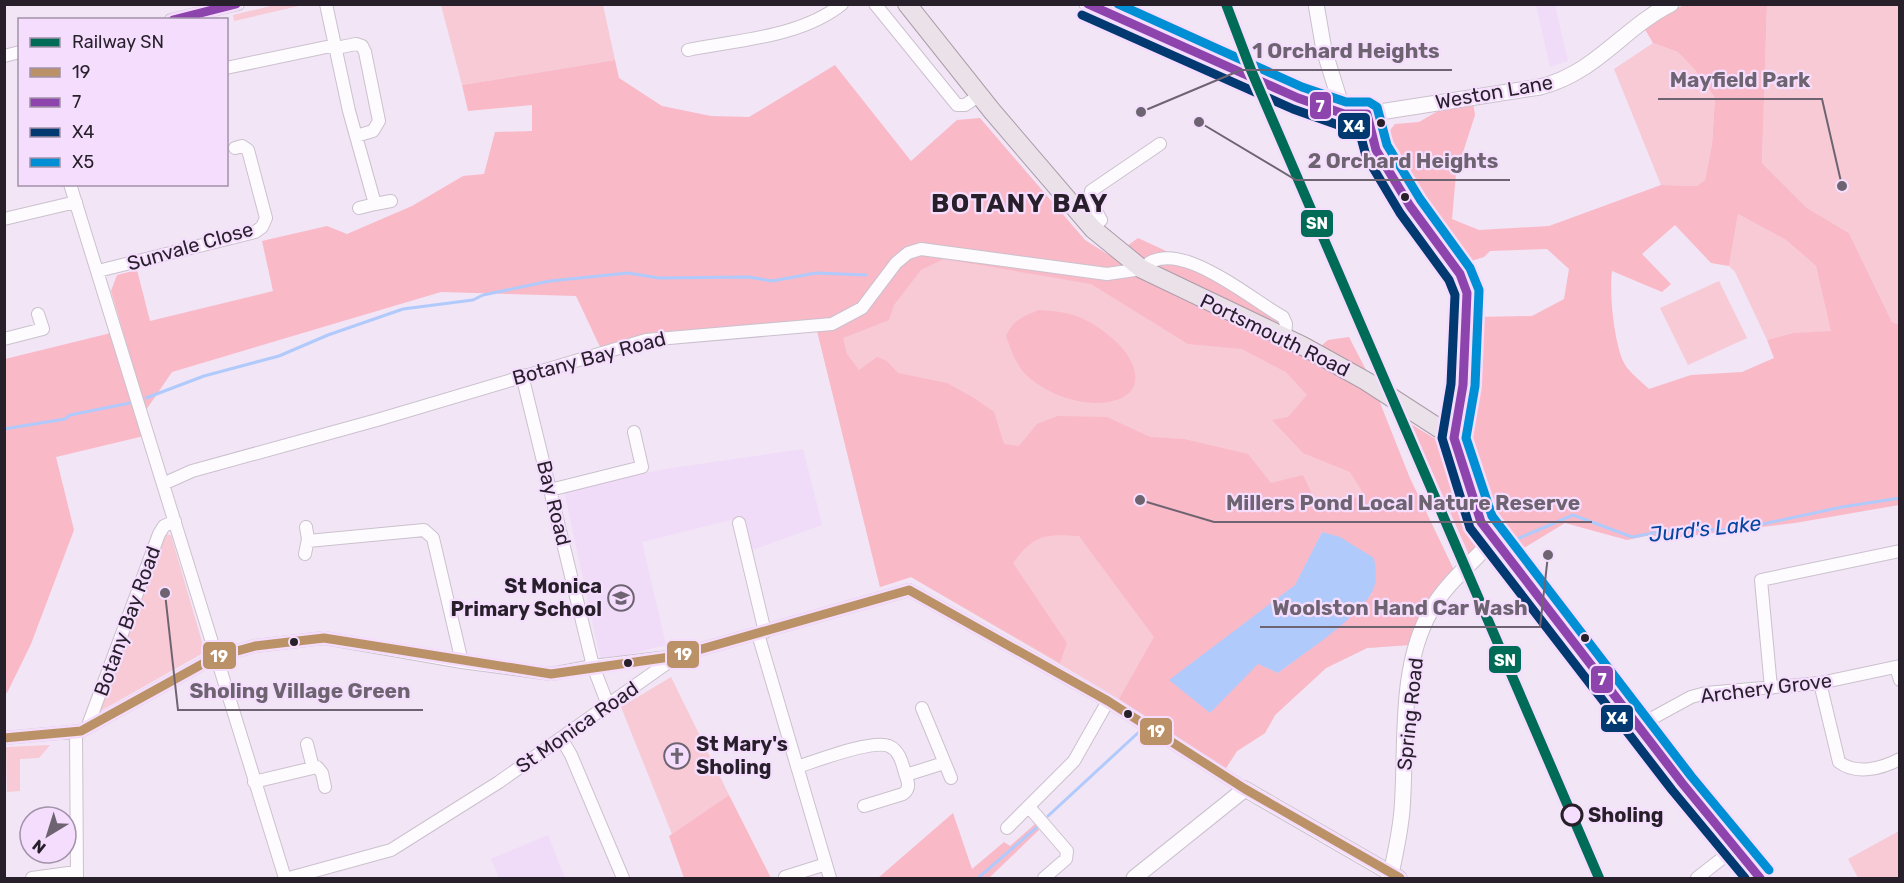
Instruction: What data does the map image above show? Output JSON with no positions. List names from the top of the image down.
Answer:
{
  "streets": {
    "main road": ["Portsmouth Road"],
    "street": [
      "Weston Lane",
      "Sunvale Close",
      "Botany Bay Road",
      "Bay Road",
      "Archery Grove",
      "Spring Road",
      "St Monica Road"
    ]
  },
  "crossings": [
    ["Portsmouth Road", "Botany Bay Road"],
    ["Botany Bay Road", "Bay Road"],
    ["Bay Road", "St Monica Road"]
  ],
  "districts": ["BOTANY BAY"],
  "water": ["Jurd's Lake"],
  "places": {
    "other": [
      "1 Orchard Heights",
      "2 Orchard Heights",
      "Mayfield Park",
      "Millers Pond Local Nature Reserve",
      "Woolston Hand Car Wash",
      "Sholing Village Green",
      "Sholing"
    ],
    "school or university": ["St Monica Primary School"],
    "church": ["St Mary's Sholing"]
  },
  "lines": [
    "rail line SN",
    "transit line 7",
    "transit line X5",
    "transit line X4",
    "transit line 19"
  ],
  "legend": [
    "Railway SN",
    "19",
    "7",
    "X4",
    "X5"
  ],
  "north": "bottom left"
}
